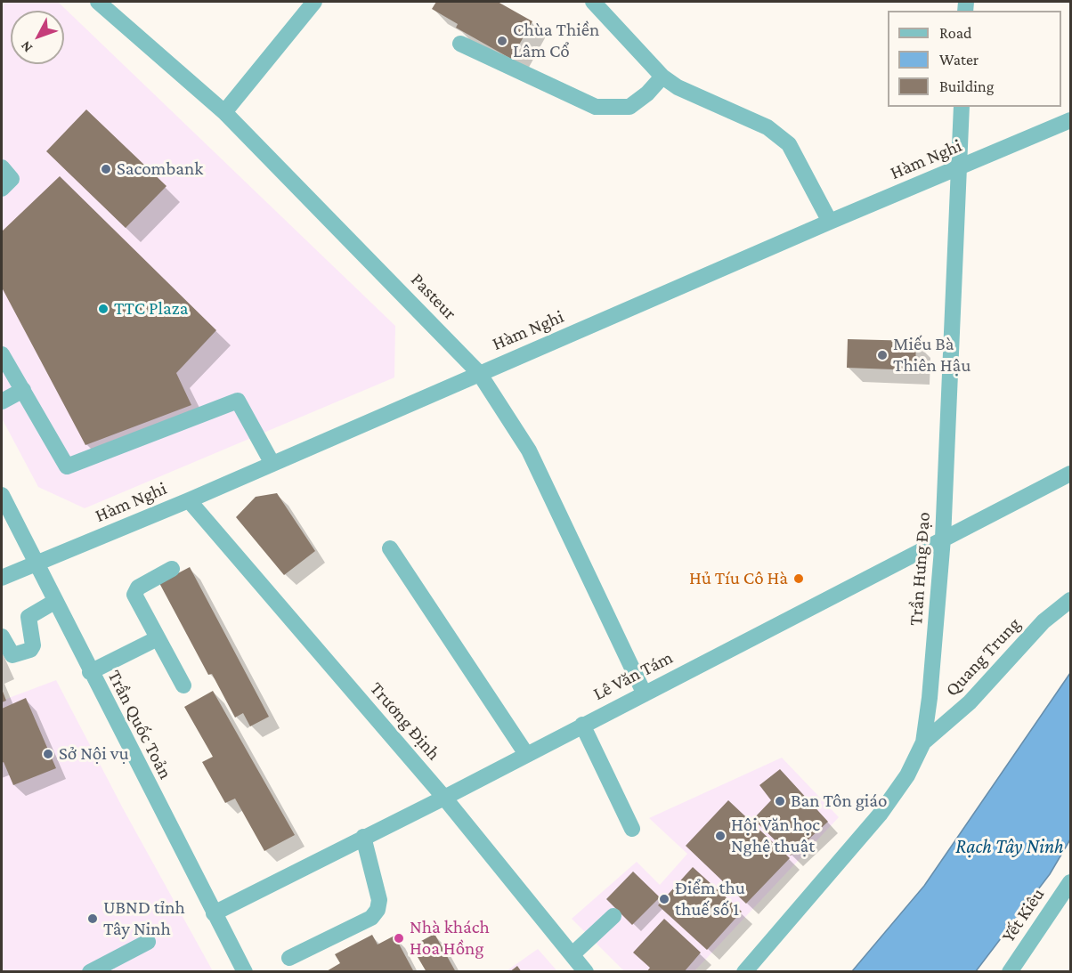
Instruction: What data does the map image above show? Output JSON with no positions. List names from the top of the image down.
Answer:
{
  "streets": {
    "street": [
      "Hàm Nghi",
      "Pasteur",
      "Trần Hưng Đạo",
      "Quang Trung",
      "Lê Văn Tám",
      "Trương Định",
      "Trần Quốc Toản",
      "Yết Kiêu"
    ]
  },
  "crossings": [
    ["Hàm Nghi", "Pasteur"],
    ["Hàm Nghi", "Trần Hưng Đạo"],
    ["Hàm Nghi", "Trương Định"],
    ["Hàm Nghi", "Trần Quốc Toản"],
    ["Pasteur", "Lê Văn Tám"],
    ["Trần Hưng Đạo", "Quang Trung"],
    ["Trần Hưng Đạo", "Lê Văn Tám"],
    ["Lê Văn Tám", "Trương Định"],
    ["Lê Văn Tám", "Trần Quốc Toản"]
  ],
  "water": ["Rạch Tây Ninh"],
  "places": [
    "Chùa Thiền Lâm Cổ",
    "Sacombank",
    "TTC Plaza",
    "Miếu Bà Thiên Hậu",
    "Hủ Tíu Cô Hà",
    "Sở Nội vụ",
    "Ban Tôn giáo",
    "Hội Văn học Nghệ thuật",
    "Điểm thu thuế số 1",
    "UBND tỉnh Tây Ninh",
    "Nhà khách Hoa Hồng"
  ],
  "legend": ["Road", "Water", "Building"],
  "north": "bottom left"
}
